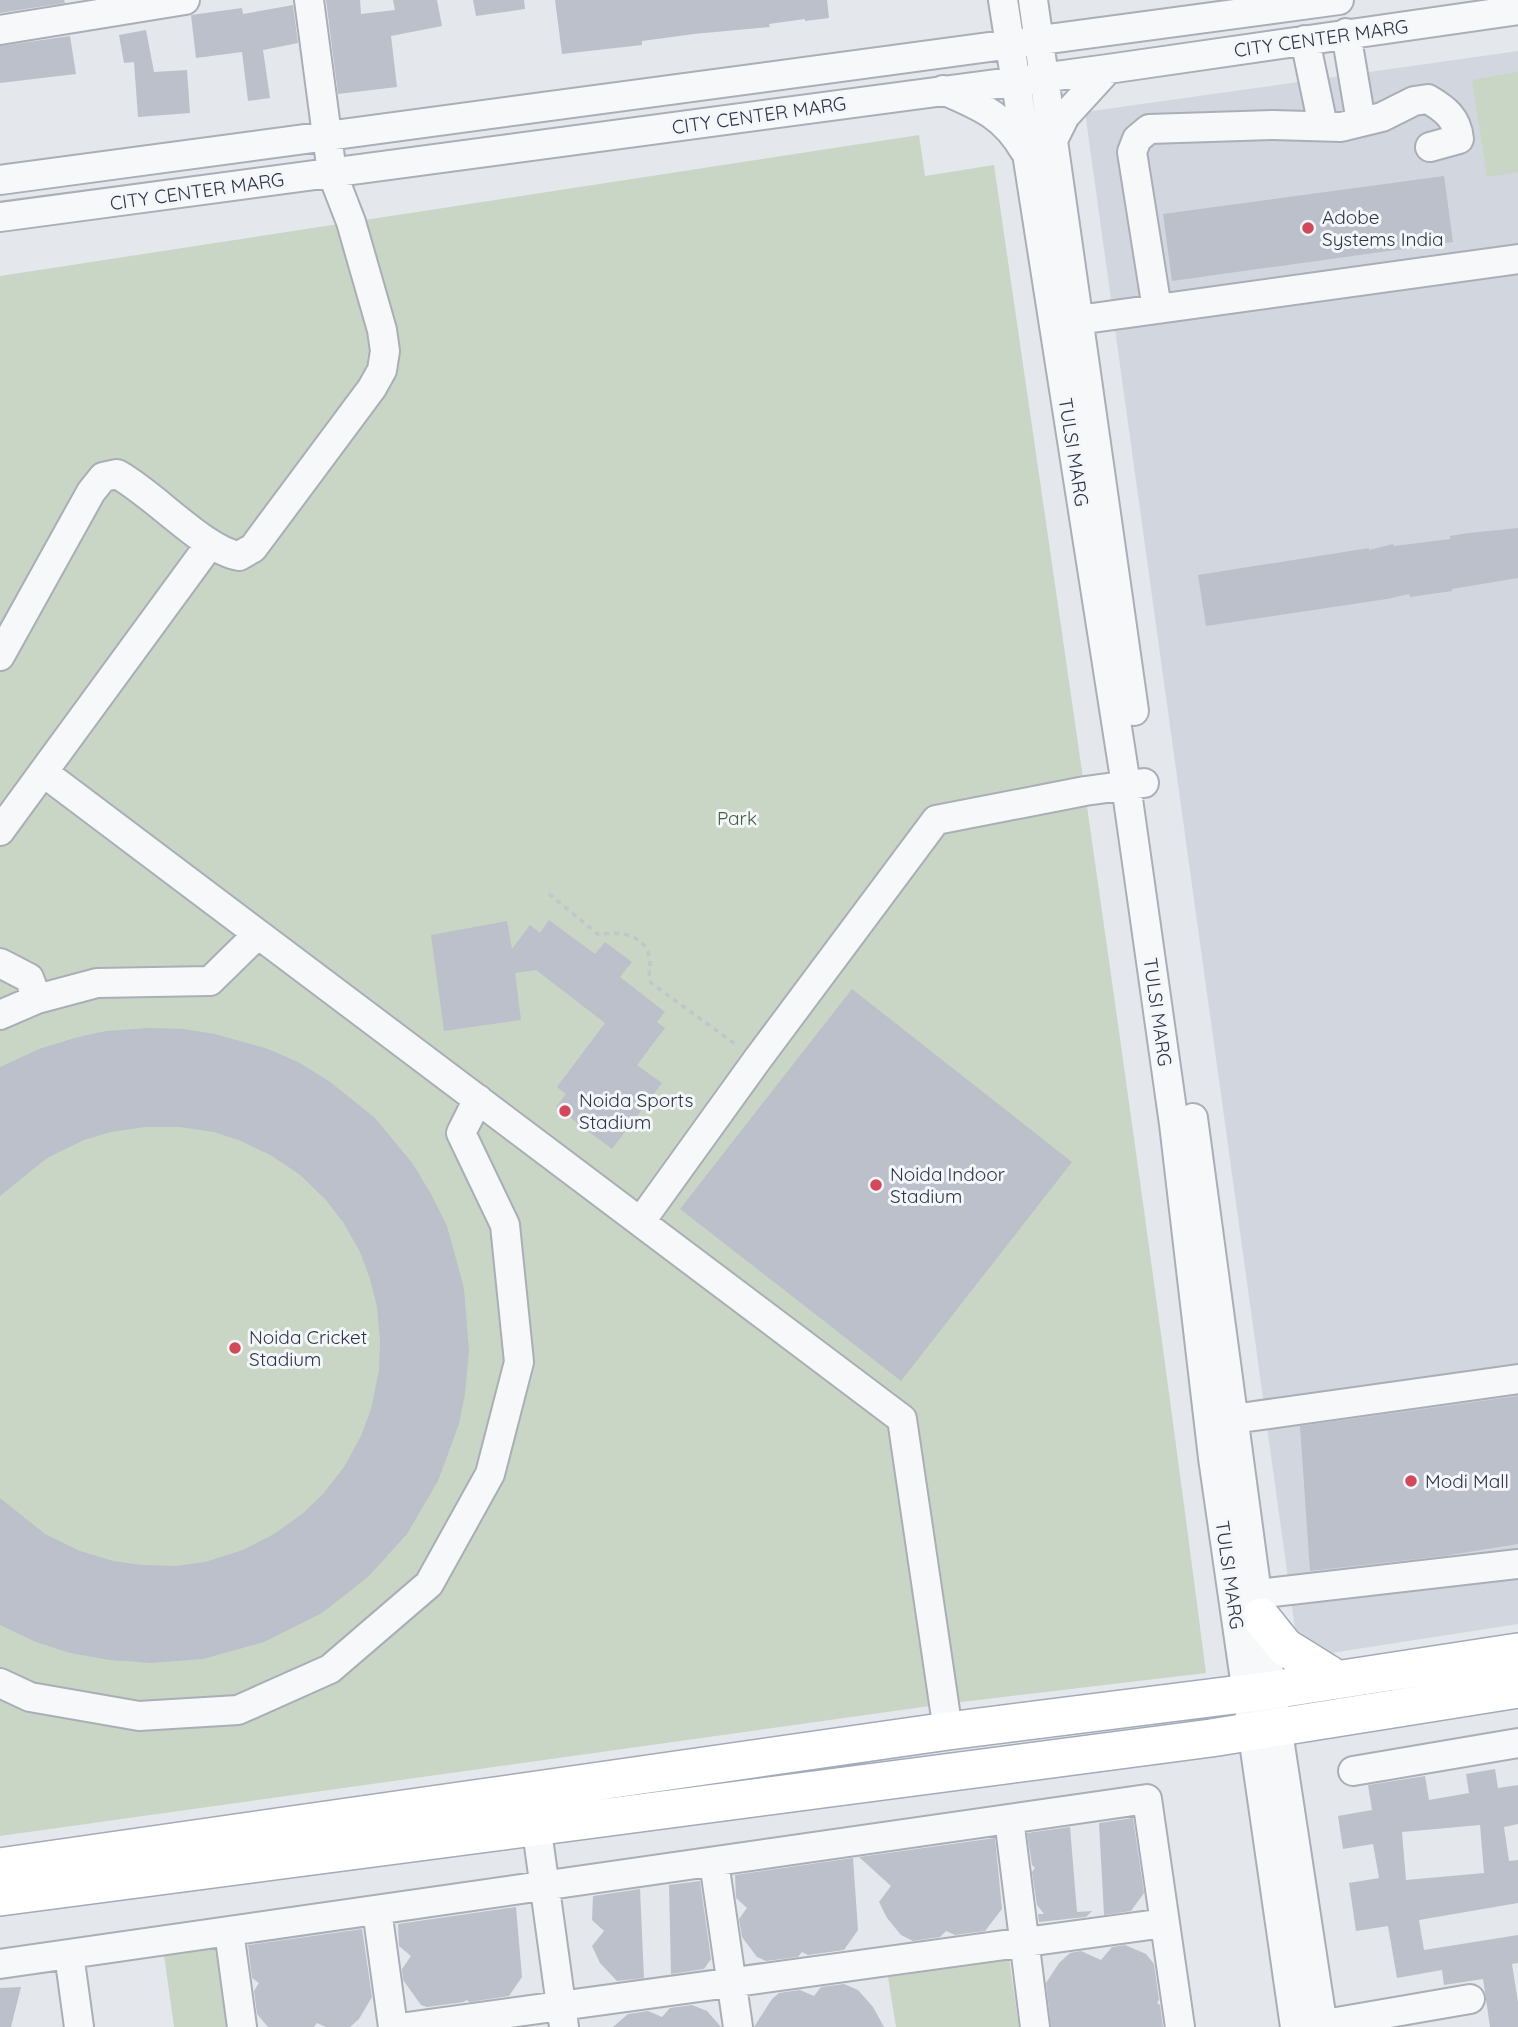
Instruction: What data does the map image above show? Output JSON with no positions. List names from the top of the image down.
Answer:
{
  "streets": {
    "street": ["CITY CENTER MARG", "TULSI MARG"]
  },
  "crossings": [
    ["CITY CENTER MARG", "TULSI MARG"]
  ],
  "parks": ["Park"],
  "places": [
    "Adobe Systems India",
    "Noida Sports Stadium",
    "Noida Indoor Stadium",
    "Noida Cricket Stadium",
    "Modi Mall"
  ]
}
